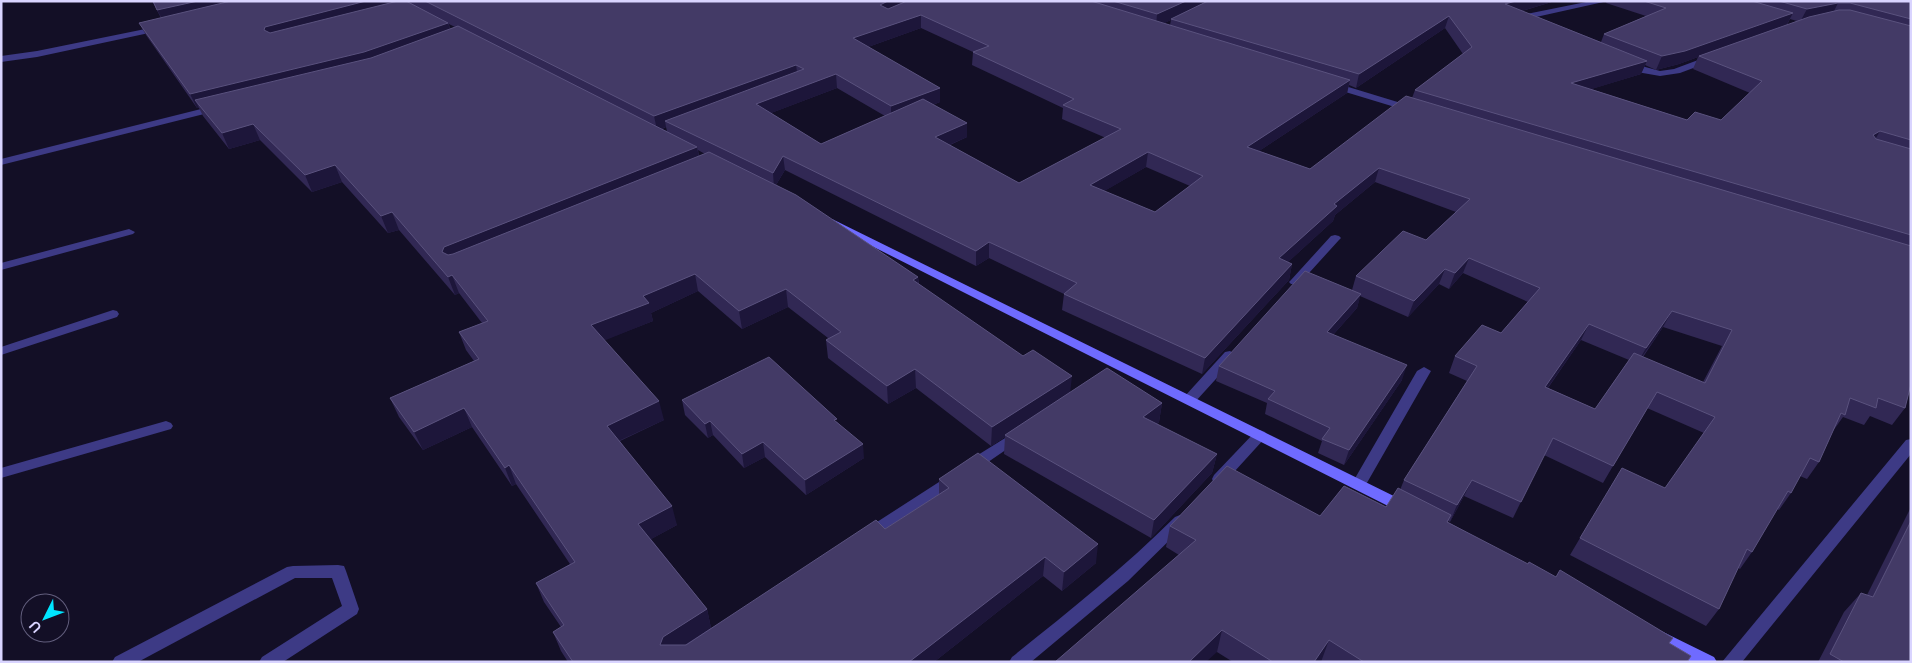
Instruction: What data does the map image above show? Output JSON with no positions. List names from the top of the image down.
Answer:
{
  "north": "bottom left"
}
